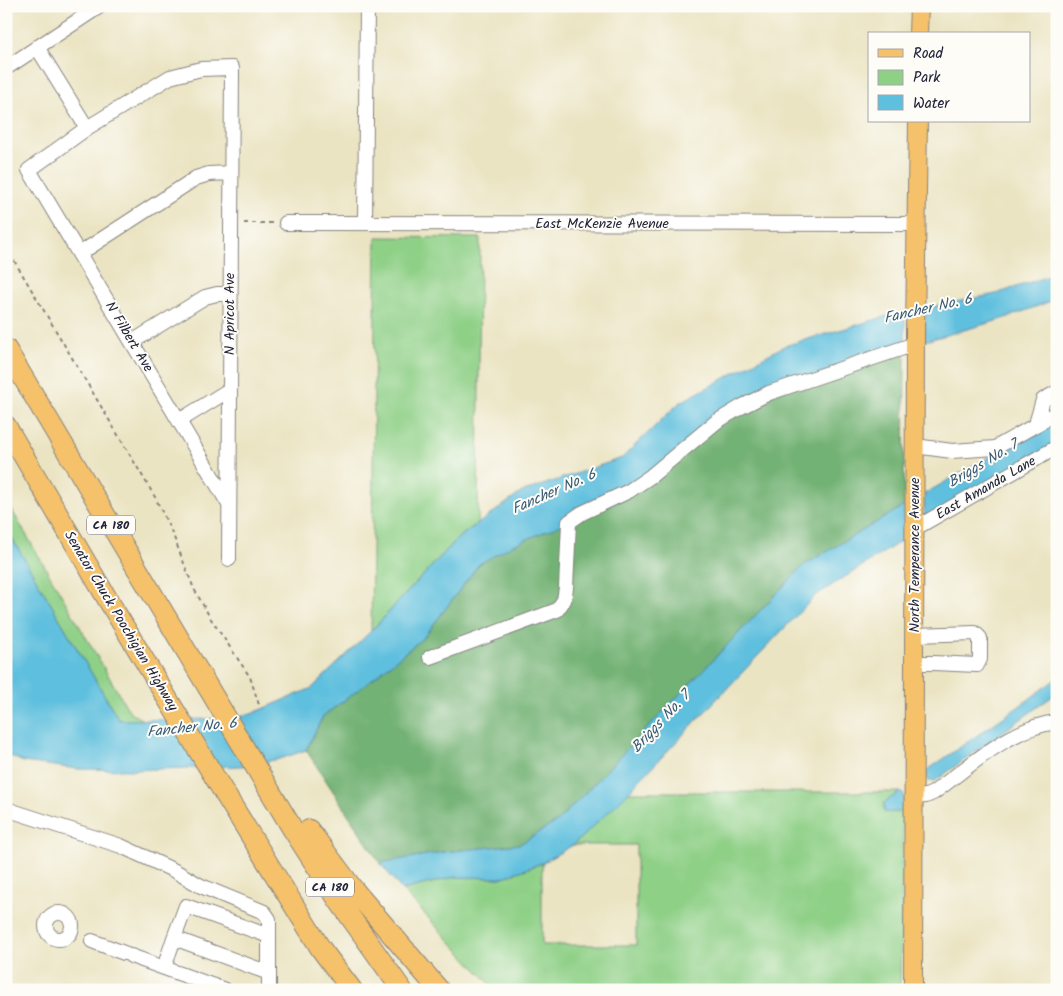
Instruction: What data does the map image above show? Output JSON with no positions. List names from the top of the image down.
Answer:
{
  "streets": {
    "highway": ["CA 180", "Senator Chuck Poochigian Highway"],
    "main road": ["North Temperance Avenue"],
    "street": [
      "East McKenzie Avenue",
      "N Apricot Ave",
      "N Filbert Ave",
      "East Amanda Lane"
    ]
  },
  "crossings": [
    ["East McKenzie Avenue", "North Temperance Avenue"],
    ["N Apricot Ave", "N Filbert Ave"],
    ["East Amanda Lane", "North Temperance Avenue"]
  ],
  "water": ["Fancher No. 6", "Briggs No. 7"],
  "legend": ["Road", "Park", "Water"]
}
